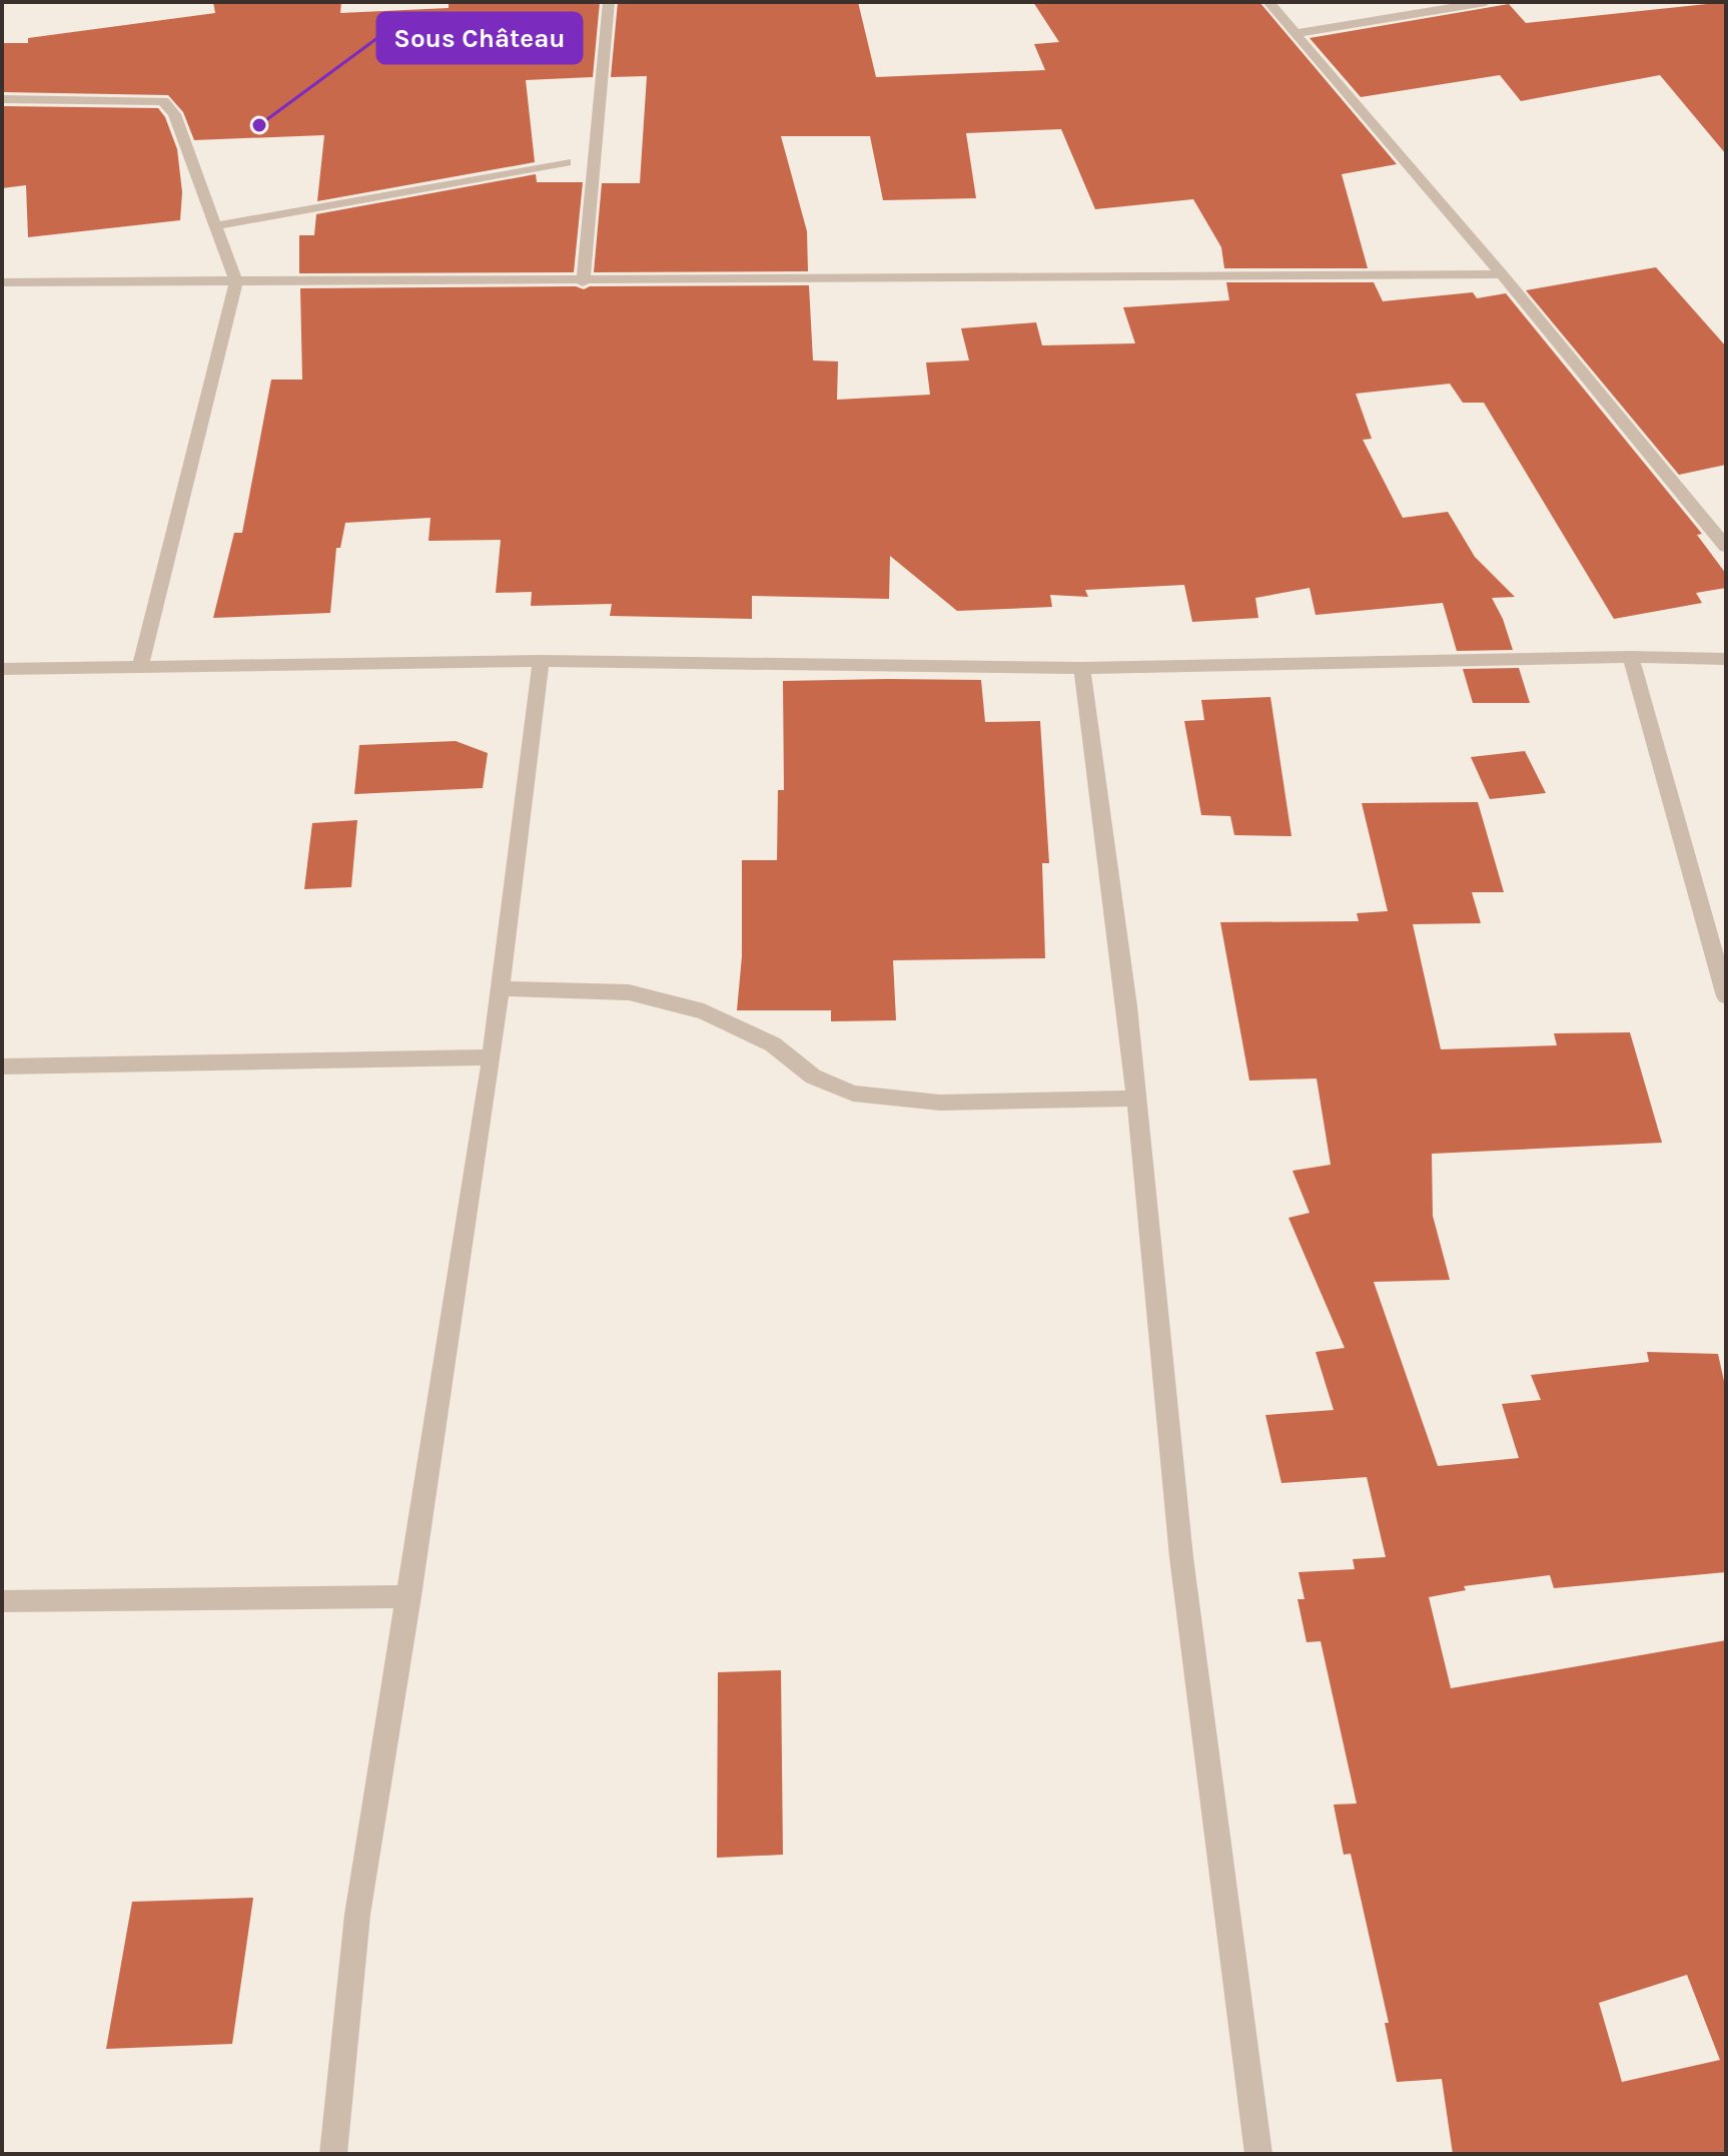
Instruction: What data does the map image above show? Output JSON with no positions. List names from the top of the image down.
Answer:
{
  "places": ["Sous Château"]
}
